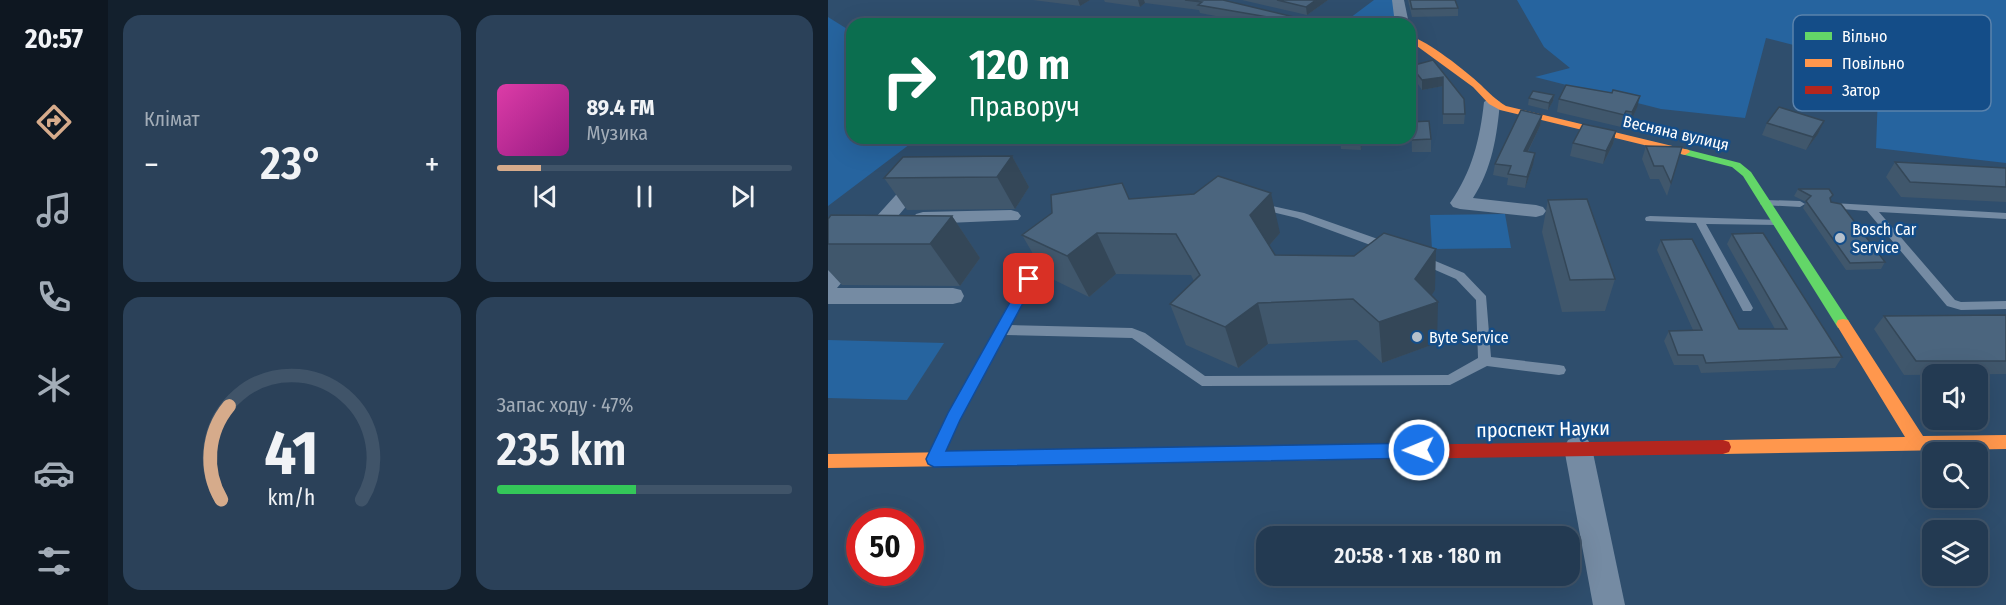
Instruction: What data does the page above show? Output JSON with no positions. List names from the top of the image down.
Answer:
{
  "streets": {
    "street": ["Весняна вулиця", "проспект Науки"]
  },
  "crossings": [
    ["Весняна вулиця", "проспект Науки"]
  ],
  "places": ["Bosch Car Service", "Byte Service"],
  "legend": ["Вільно", "Повільно", "Затор"],
  "page": {
    "tabs": "20:57",
    "tile": [
      "Клімат",
      ["Запас ходу · 47%", "235 km"]
    ],
    "turn": ["120 m", "Праворуч"],
    "song": ["89.4 FM", "Музика"],
    "heat": ["−", "23°", "+"],
    "limit": "50",
    "trip": "20:58 · 1 хв · 180 m",
    "gauge": ["41", "km/h"]
  }
}
